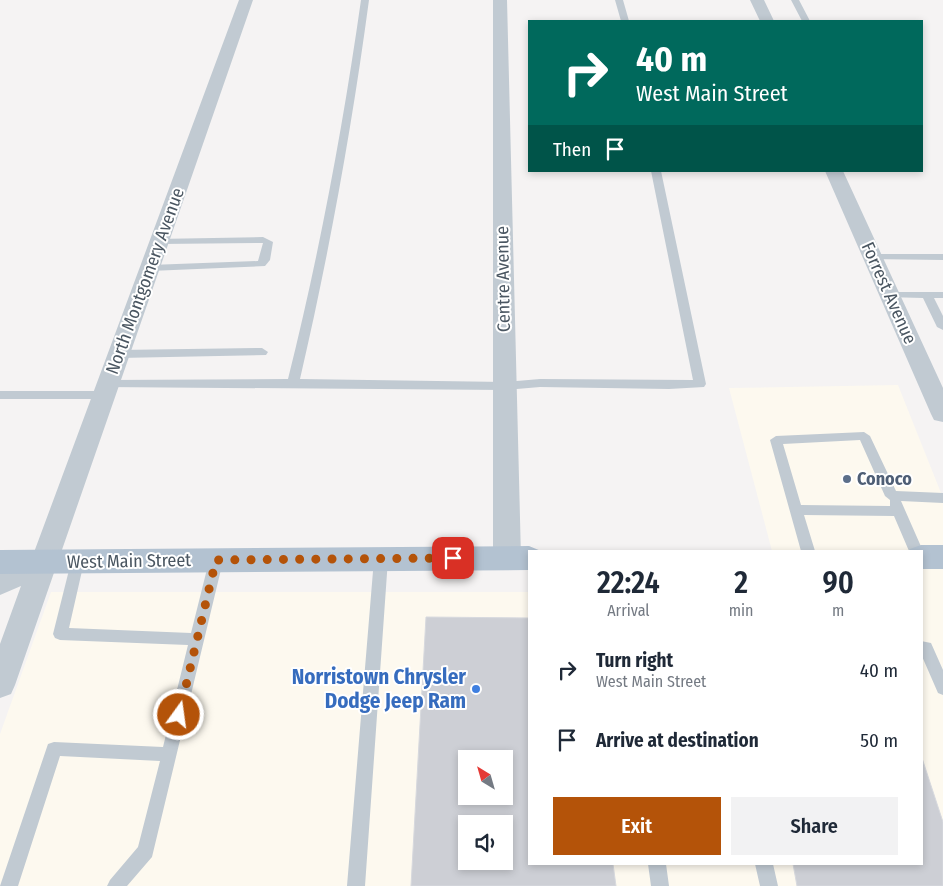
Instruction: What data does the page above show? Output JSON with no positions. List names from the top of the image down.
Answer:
{
  "streets": {
    "main road": ["West Main Street"],
    "street": ["Centre Avenue", "North Montgomery Avenue", "Forrest Avenue"]
  },
  "crossings": [
    ["Centre Avenue", "West Main Street"],
    ["North Montgomery Avenue", "West Main Street"]
  ],
  "places": ["Conoco", "Norristown Chrysler Dodge Jeep Ram"],
  "north": "top left",
  "page": {
    "turn": ["40 m", "West Main Street"],
    "then": "Then",
    "eta": [
      "22:24",
      "Arrival",
      "2",
      "min",
      "90",
      "m"
    ],
    "list": [
      {
        "name": "Turn right",
        "note": "West Main Street",
        "value": "40 m"
      },
      {
        "name": "Arrive at destination",
        "value": "50 m"
      }
    ],
    "buttons": ["Exit", "Share"]
  }
}
